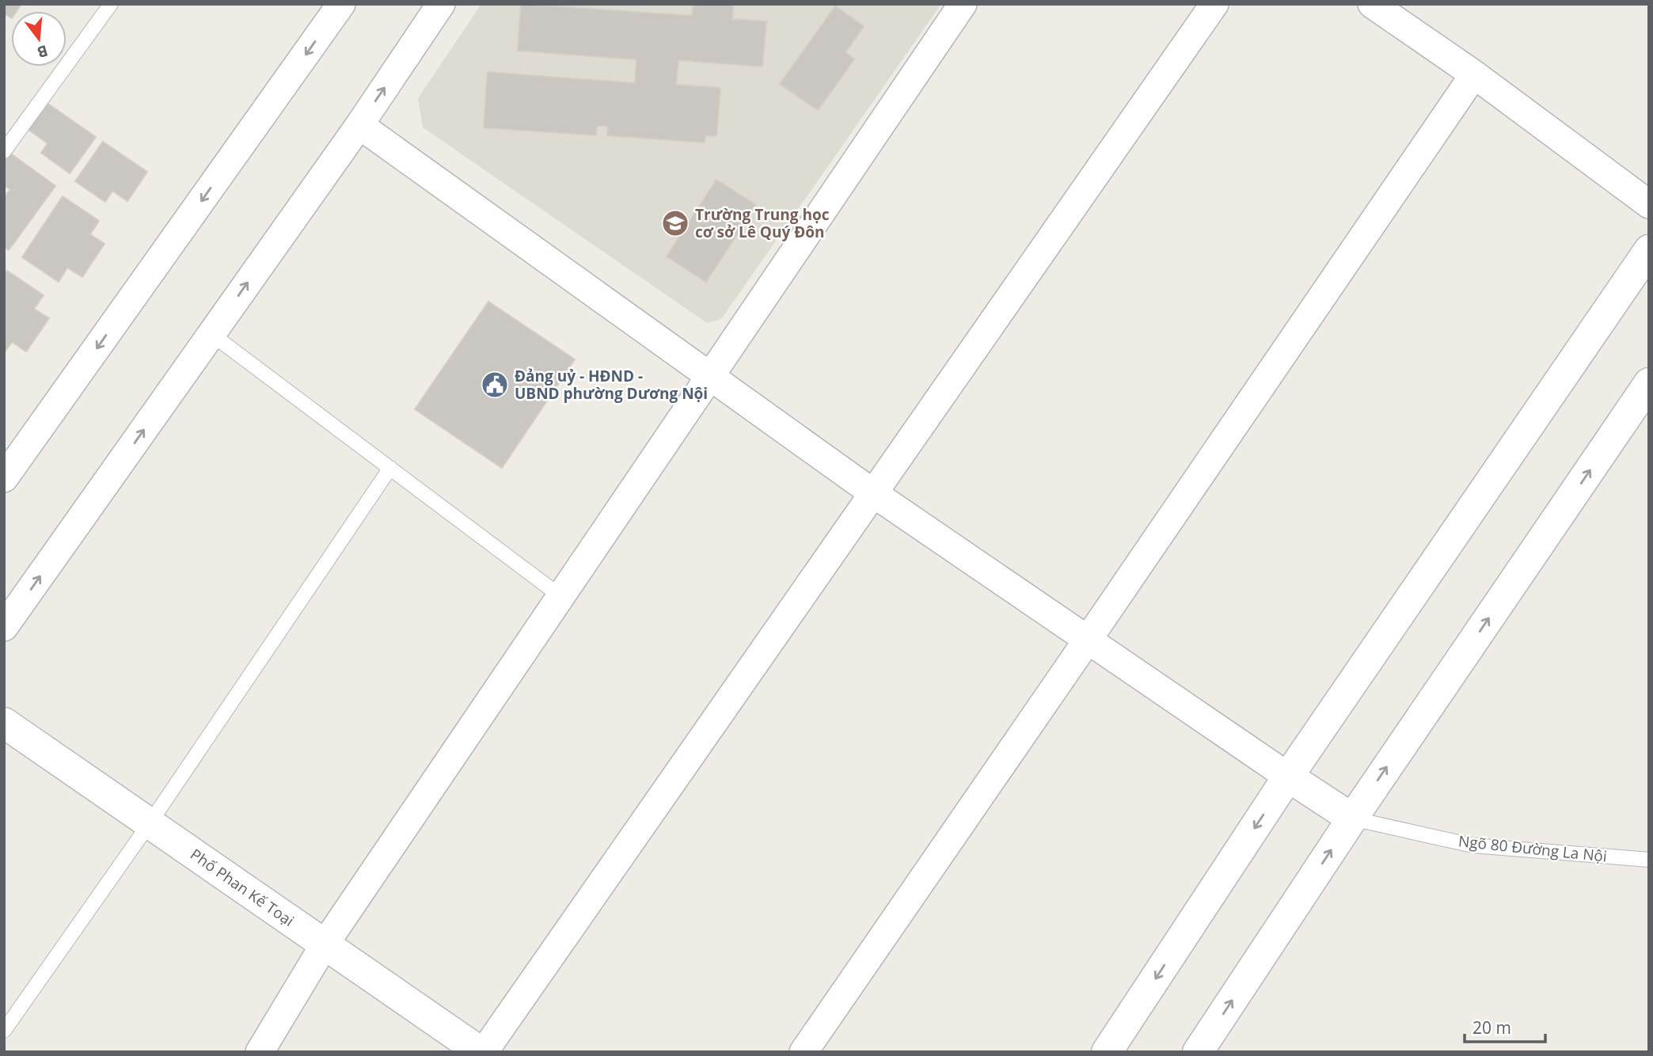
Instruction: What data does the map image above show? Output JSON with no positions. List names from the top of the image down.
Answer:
{
  "streets": {
    "main road": ["Phố Phan Kế Toại"],
    "lane": ["Ngõ 80 Đường La Nội"]
  },
  "places": {
    "school or university": ["Trường Trung học cơ sở Lê Quý Đôn"],
    "public building": ["Đảng uỷ - HĐND - UBND phường Dương Nội"]
  },
  "scale_bar": "20 m",
  "north": "bottom"
}
